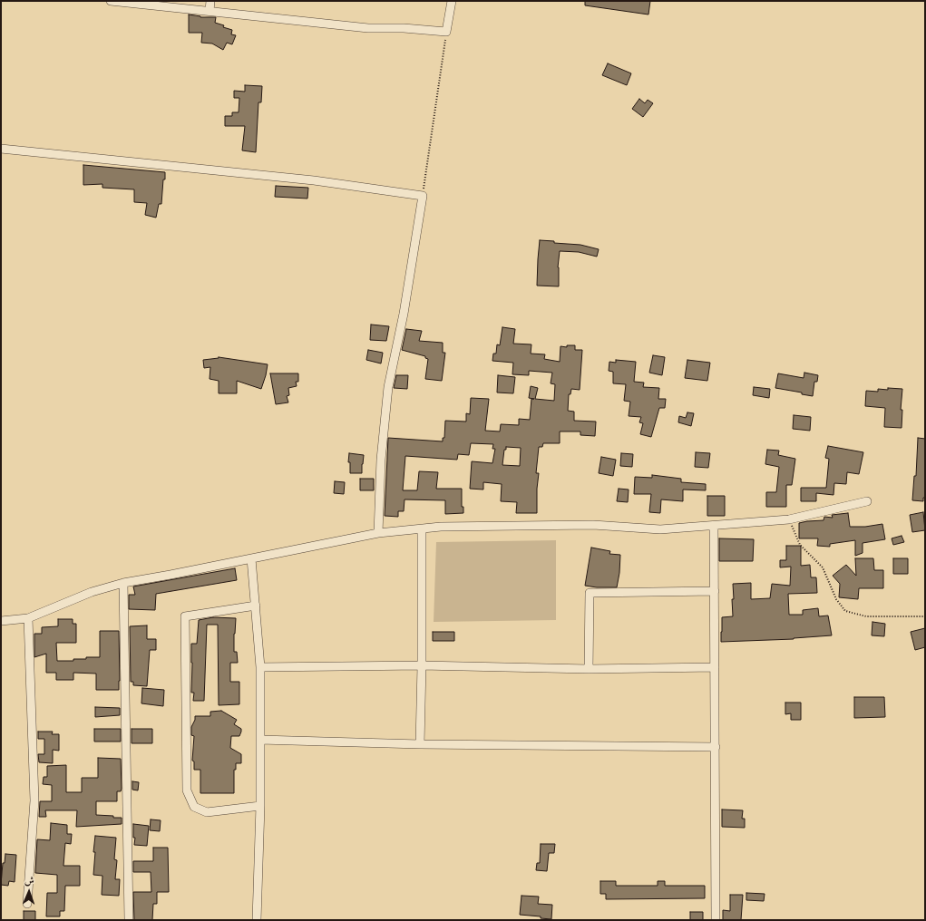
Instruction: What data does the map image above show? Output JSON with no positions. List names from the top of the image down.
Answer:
{
  "north": "top"
}
